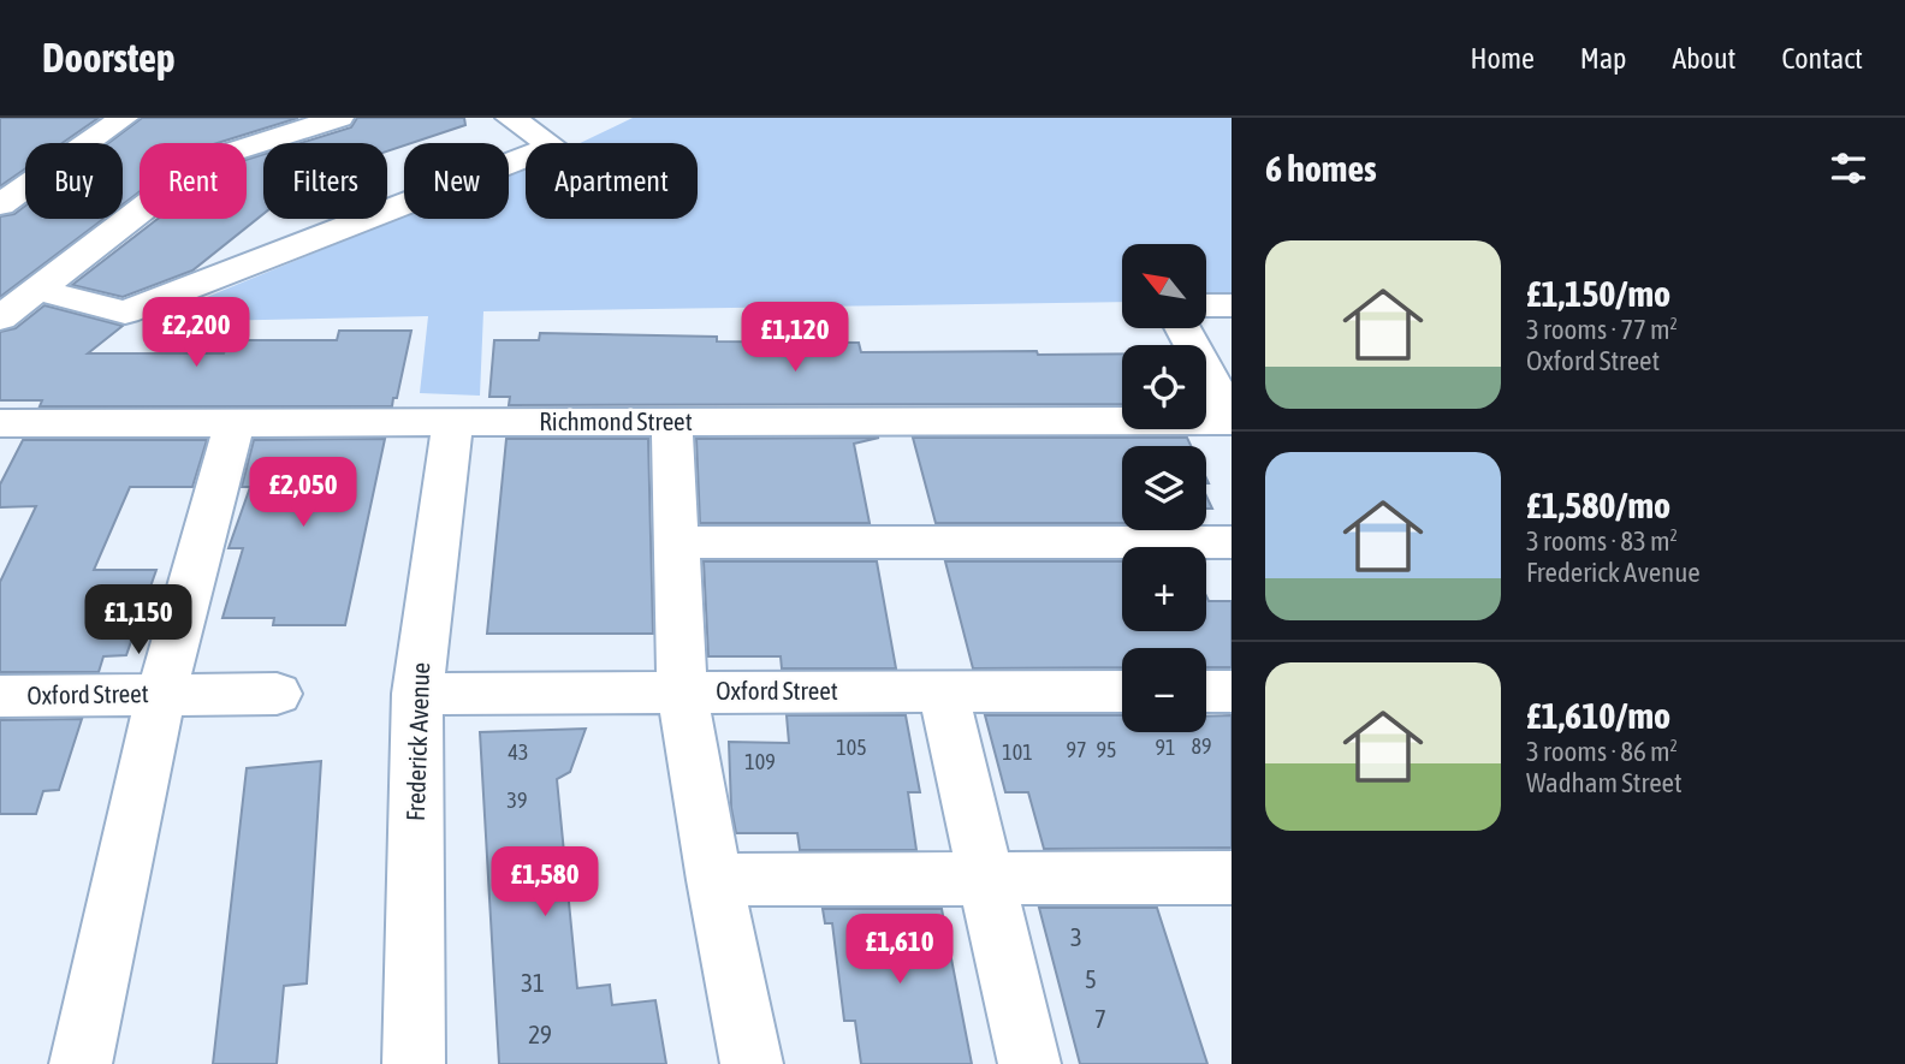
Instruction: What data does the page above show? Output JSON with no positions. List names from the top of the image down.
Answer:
{
  "streets": {
    "street": ["Richmond Street", "Oxford Street", "Frederick Avenue"]
  },
  "crossings": [
    ["Richmond Street", "Frederick Avenue"],
    ["Oxford Street", "Frederick Avenue"]
  ],
  "house_numbers": [
    "89",
    "105",
    "91",
    "97",
    "95",
    "43",
    "101",
    "109",
    "39",
    "3",
    "5",
    "31",
    "7",
    "29"
  ],
  "north": "top left",
  "page": {
    "header": "Doorstep",
    "nav": [
      "Home",
      "Map",
      "About",
      "Contact"
    ],
    "heading": "6 homes",
    "chip": [
      "Buy",
      "Rent",
      "Filters",
      "New",
      "Apartment"
    ],
    "list": [
      {
        "name": "£1,150/mo",
        "note": "3 rooms · 77 m² · Oxford Street"
      },
      {
        "name": "£1,580/mo",
        "note": "3 rooms · 83 m² · Frederick Avenue"
      },
      {
        "name": "£1,610/mo",
        "note": "3 rooms · 86 m² · Wadham Street"
      }
    ],
    "map_buttons": ["+", "−"],
    "price": [
      "£2,200",
      "£1,120",
      "£2,050",
      "£1,150",
      "£1,580",
      "£1,610"
    ]
  }
}
